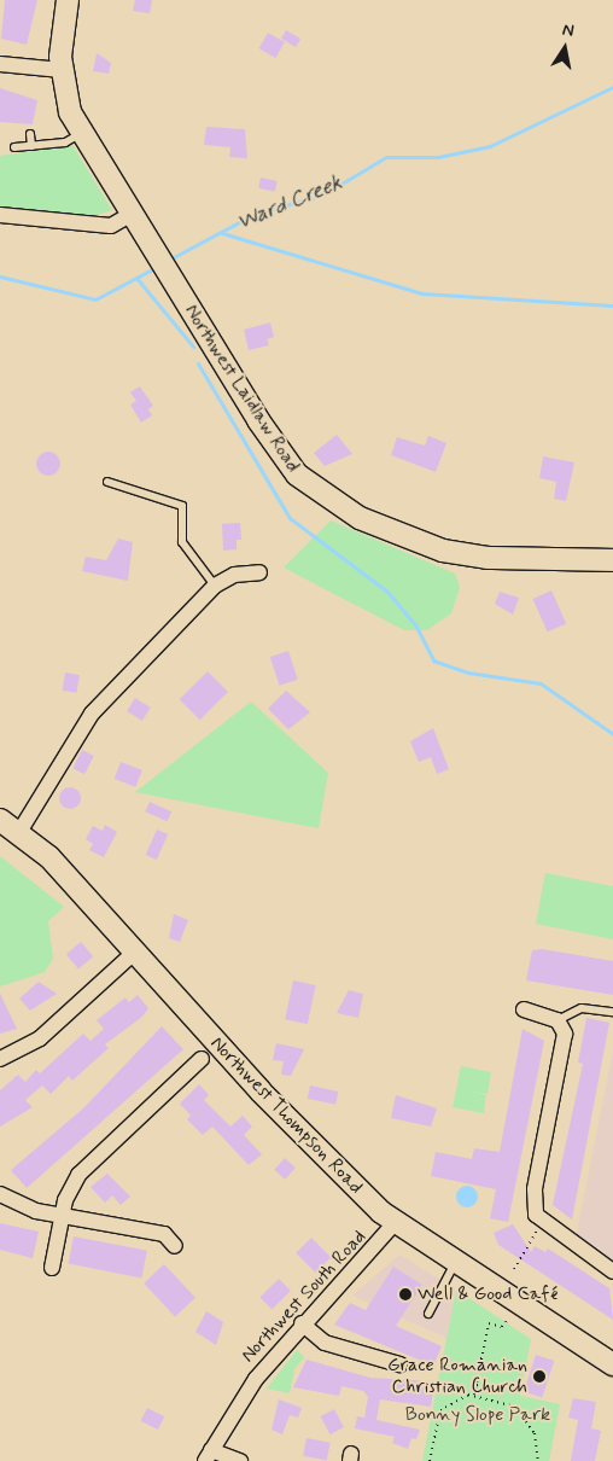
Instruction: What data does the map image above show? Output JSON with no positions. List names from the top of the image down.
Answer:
{
  "streets": {
    "street": ["Northwest Laidlaw Road", "Northwest Thompson Road", "Northwest South Road"]
  },
  "crossings": [
    ["Northwest Thompson Road", "Northwest South Road"]
  ],
  "water": ["Ward Creek"],
  "parks": ["Bonny Slope Park"],
  "places": ["Well & Good Café", "Grace Romanian Christian Church"],
  "north": "top"
}
